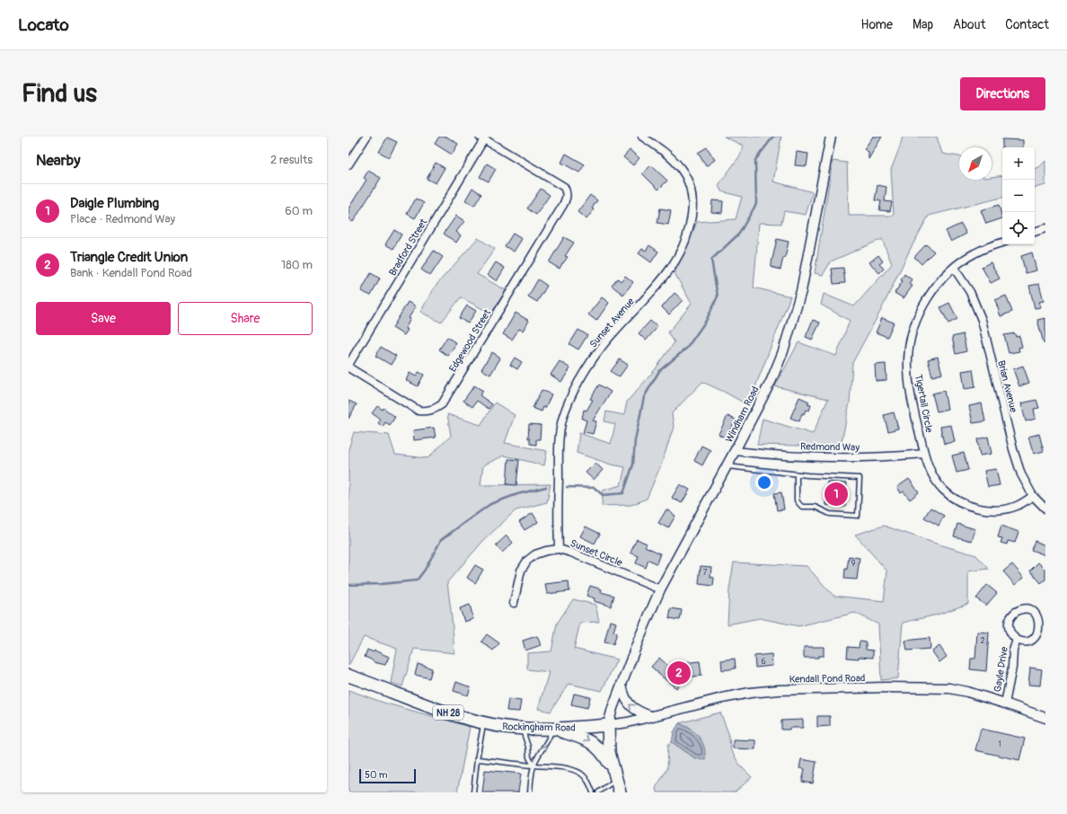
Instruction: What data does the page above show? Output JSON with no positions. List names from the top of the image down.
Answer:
{
  "streets": {
    "main road": ["NH 28", "Rockingham Road"],
    "street": [
      "Bradford Street",
      "Sunset Avenue",
      "Edgewood Street",
      "Brian Avenue",
      "Tigertail Circle",
      "Windham Road",
      "Redmond Way",
      "Sunset Circle",
      "Gayle Drive",
      "Kendall Pond Road"
    ]
  },
  "crossings": [
    ["Bradford Street", "Edgewood Street"],
    ["Sunset Avenue", "Sunset Circle"],
    ["Brian Avenue", "Tigertail Circle"],
    ["Tigertail Circle", "Redmond Way"],
    ["Windham Road", "Redmond Way"],
    ["Windham Road", "Sunset Circle"],
    ["Windham Road", "Kendall Pond Road"],
    ["Windham Road", "NH 28"],
    ["Windham Road", "Rockingham Road"],
    ["Gayle Drive", "Kendall Pond Road"],
    ["Kendall Pond Road", "NH 28"],
    ["Kendall Pond Road", "Rockingham Road"],
    ["NH 28", "Rockingham Road"]
  ],
  "house_numbers": [
    "9",
    "7",
    "2",
    "6",
    "1"
  ],
  "scale_bar": "50 m",
  "north": "bottom left",
  "page": {
    "header": "Locato",
    "nav": [
      "Home",
      "Map",
      "About",
      "Contact"
    ],
    "buttons": [
      "Directions",
      ["Save", "Share"]
    ],
    "title": "Find us",
    "heading": ["Nearby", "2 results"],
    "map_buttons": ["+", "−"],
    "list": [
      {
        "mark": "1",
        "name": "Daigle Plumbing",
        "note": "Place · Redmond Way",
        "value": "60 m"
      },
      {
        "mark": "2",
        "name": "Triangle Credit Union",
        "note": "Bank · Kendall Pond Road",
        "value": "180 m"
      }
    ],
    "pins": ["1", "2"],
    "scale": "50 m"
  }
}
